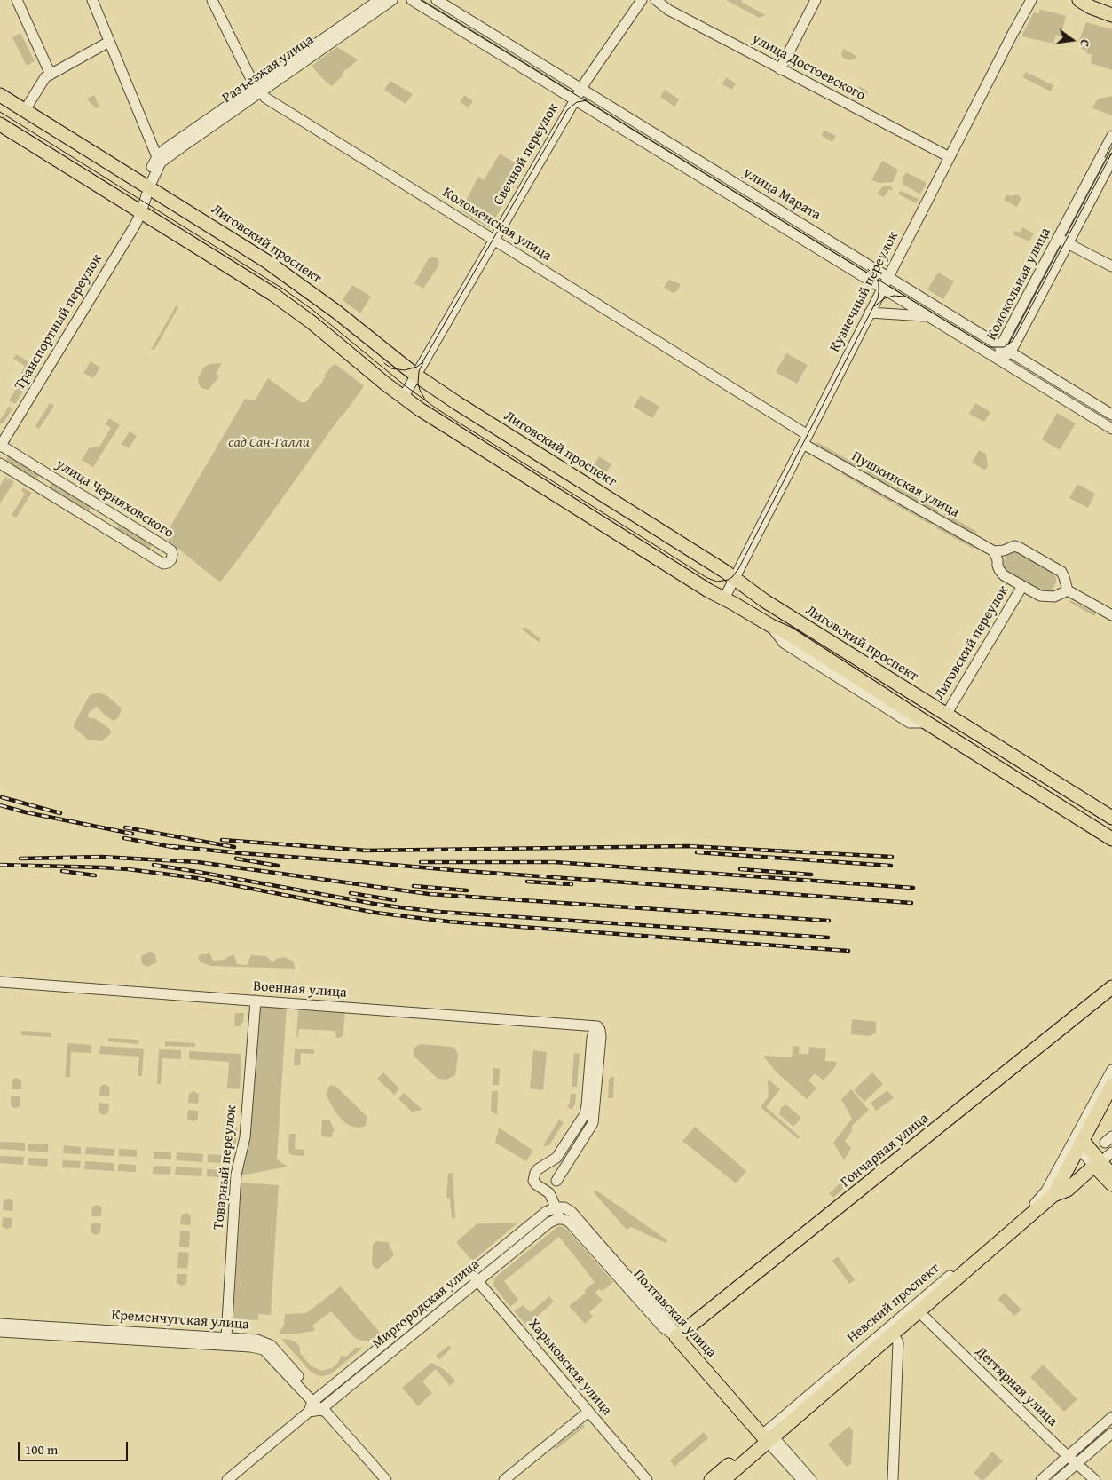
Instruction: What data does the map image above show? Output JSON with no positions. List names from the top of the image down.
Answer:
{
  "streets": {
    "main road": [
      "Лиговский проспект",
      "Гончарная улица",
      "Невский проспект",
      "Полтавская улица"
    ],
    "street": [
      "улица Достоевского",
      "Разъезжая улица",
      "Свечной переулок",
      "улица Марата",
      "Коломенская улица",
      "Колокольная улица",
      "Кузнечный переулок",
      "Транспортный переулок",
      "Пушкинская улица",
      "улица Черняховского",
      "Лиговский переулок",
      "Военная улица",
      "Товарный переулок",
      "Миргородская улица",
      "Кременчугская улица",
      "Харьковская улица",
      "Дегтярная улица"
    ]
  },
  "crossings": [
    ["улица Достоевского", "Кузнечный переулок"],
    ["Разъезжая улица", "Коломенская улица"],
    ["Разъезжая улица", "Транспортный переулок"],
    ["Свечной переулок", "улица Марата"],
    ["Свечной переулок", "Коломенская улица"],
    ["Свечной переулок", "Лиговский проспект"],
    ["улица Марата", "Колокольная улица"],
    ["улица Марата", "Кузнечный переулок"],
    ["Коломенская улица", "Кузнечный переулок"],
    ["Коломенская улица", "Пушкинская улица"],
    ["Лиговский проспект", "Кузнечный переулок"],
    ["Лиговский проспект", "Транспортный переулок"],
    ["Лиговский проспект", "Лиговский переулок"],
    ["Кузнечный переулок", "Пушкинская улица"],
    ["Транспортный переулок", "улица Черняховского"],
    ["Пушкинская улица", "Лиговский переулок"],
    ["Военная улица", "Товарный переулок"],
    ["Гончарная улица", "Полтавская улица"],
    ["Товарный переулок", "Кременчугская улица"],
    ["Невский проспект", "Полтавская улица"],
    ["Невский проспект", "Дегтярная улица"],
    ["Миргородская улица", "Полтавская улица"],
    ["Миргородская улица", "Кременчугская улица"],
    ["Миргородская улица", "Харьковская улица"]
  ],
  "parks": ["сад Сан-Галли"],
  "scale_bar": "100 m",
  "north": "right"
}
